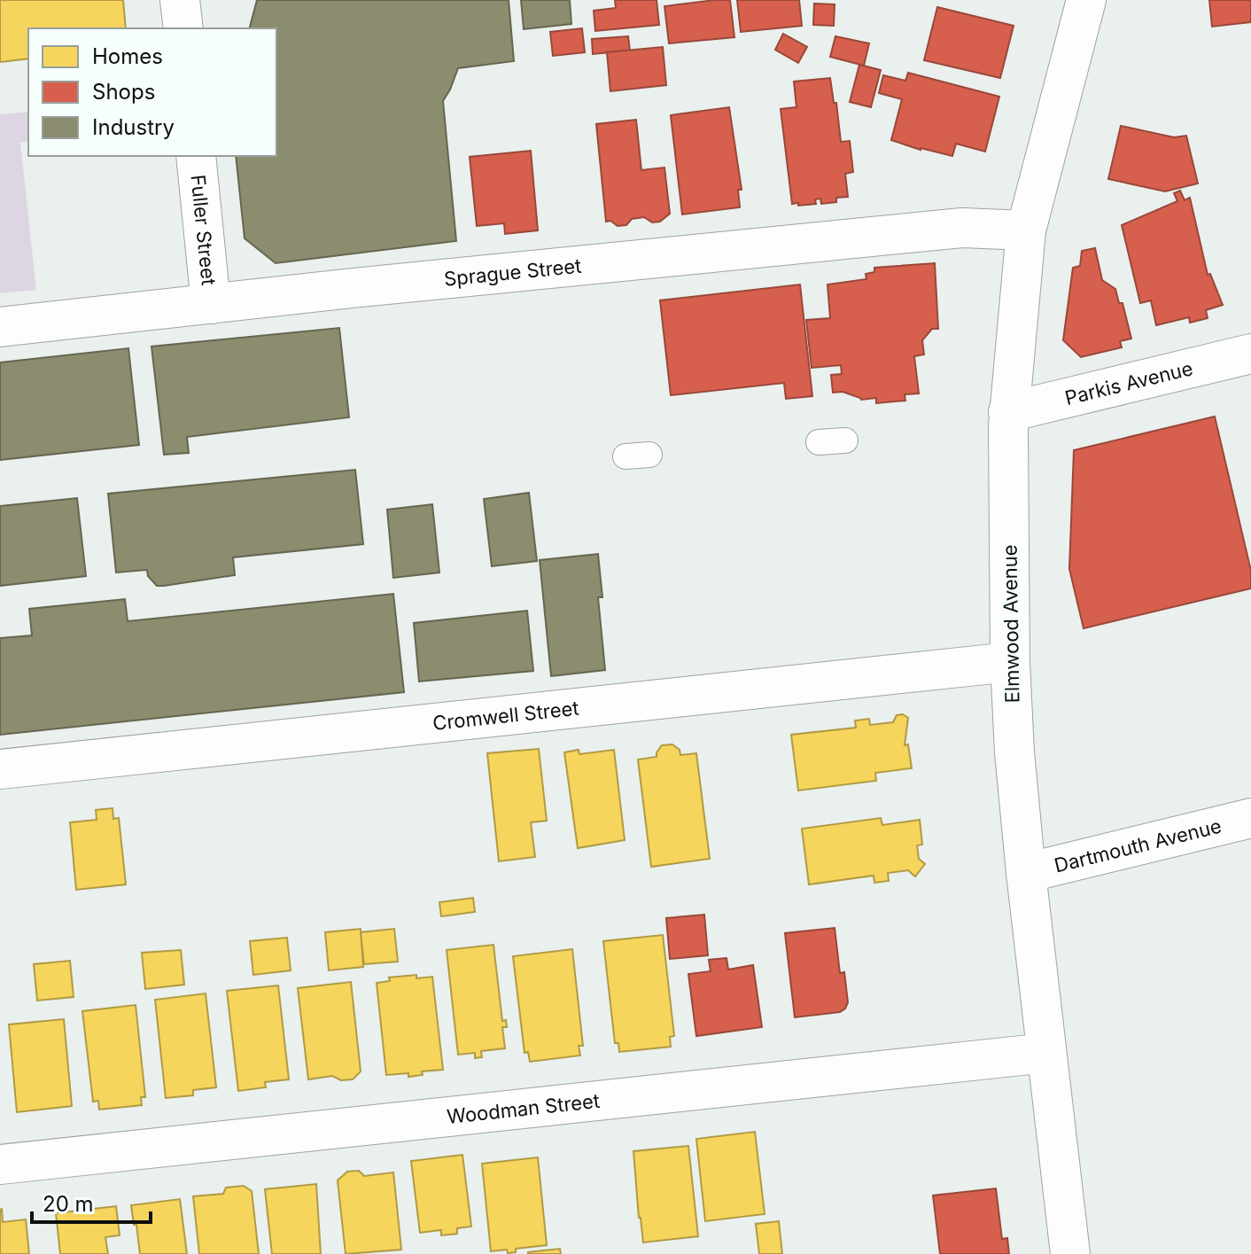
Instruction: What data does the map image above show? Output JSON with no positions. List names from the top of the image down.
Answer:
{
  "streets": {
    "street": [
      "Fuller Street",
      "Sprague Street",
      "Parkis Avenue",
      "Elmwood Avenue",
      "Cromwell Street",
      "Dartmouth Avenue",
      "Woodman Street"
    ]
  },
  "crossings": [
    ["Fuller Street", "Sprague Street"],
    ["Sprague Street", "Elmwood Avenue"],
    ["Parkis Avenue", "Elmwood Avenue"],
    ["Elmwood Avenue", "Cromwell Street"],
    ["Elmwood Avenue", "Dartmouth Avenue"],
    ["Elmwood Avenue", "Woodman Street"]
  ],
  "legend": ["Homes", "Shops", "Industry"],
  "scale_bar": "20 m"
}
